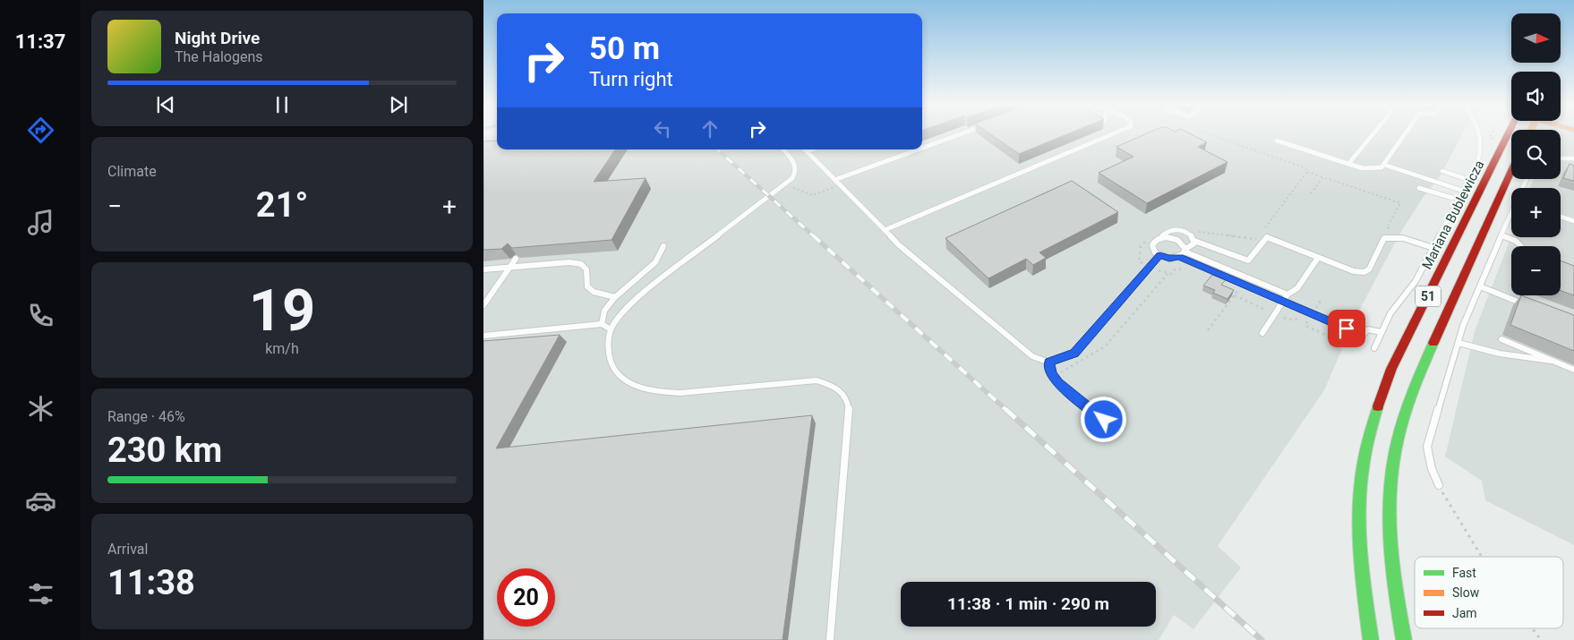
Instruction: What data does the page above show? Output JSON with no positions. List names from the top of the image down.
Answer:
{
  "streets": {
    "main road": ["Mariana Bublewicza", "51"]
  },
  "legend": ["Fast", "Slow", "Jam"],
  "north": "right",
  "page": {
    "tabs": "11:37",
    "map_buttons": ["+", "−"],
    "turn": ["50 m", "Turn right"],
    "song": ["Night Drive", "The Halogens"],
    "tile": [
      "Climate",
      ["19", "km/h"],
      ["Range · 46%", "230 km"],
      ["Arrival", "11:38"]
    ],
    "heat": ["−", "21°", "+"],
    "limit": "20",
    "trip": "11:38 · 1 min · 290 m"
  }
}
